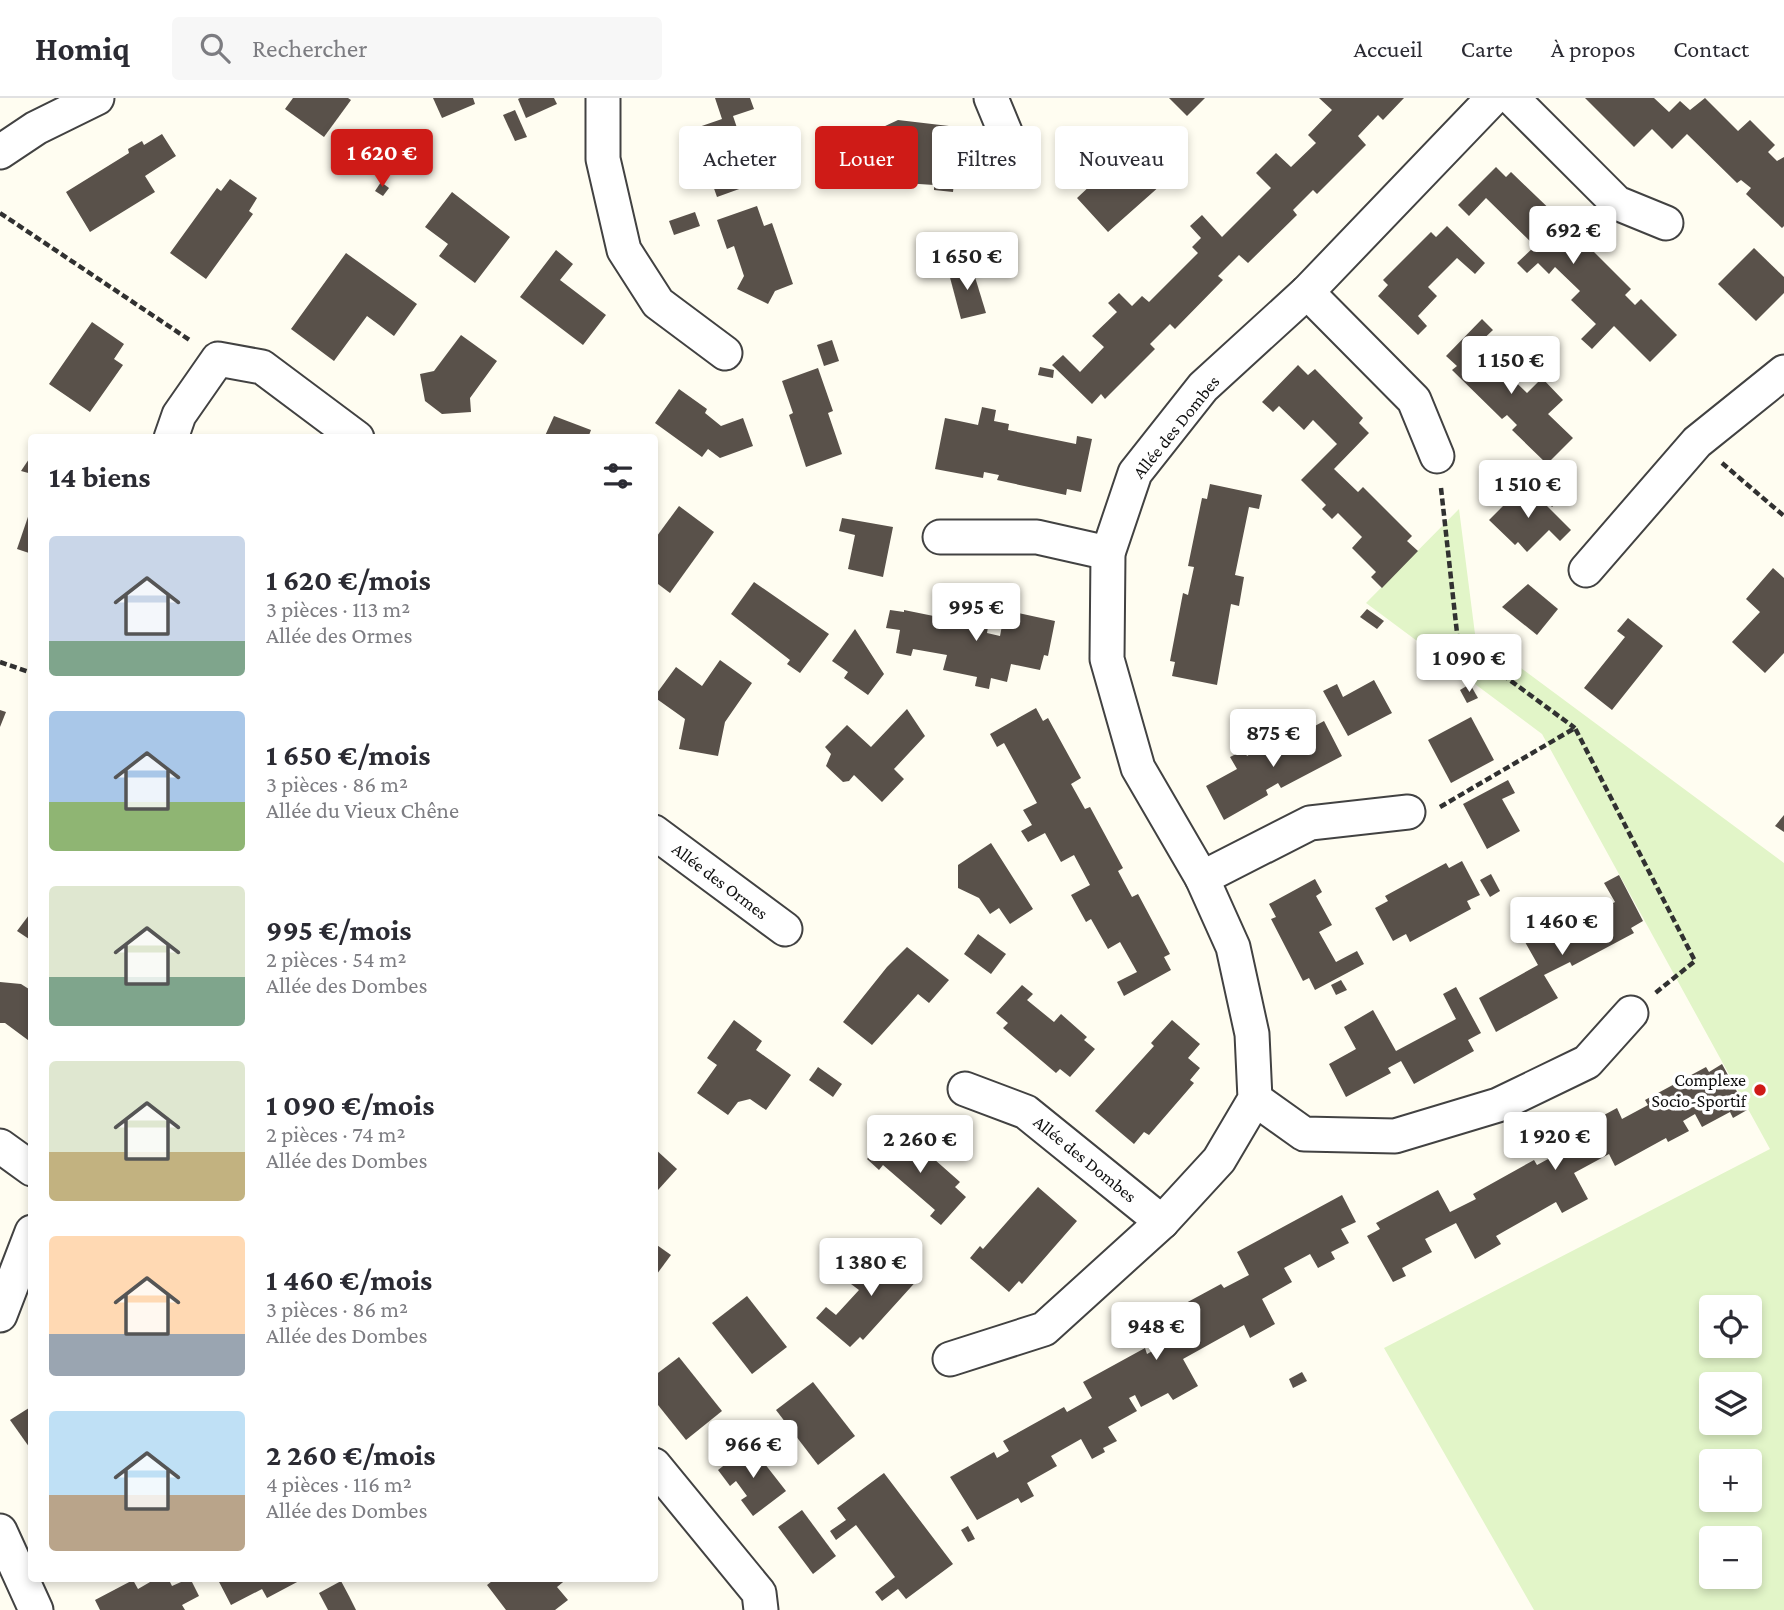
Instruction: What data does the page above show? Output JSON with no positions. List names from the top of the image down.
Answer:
{
  "streets": {
    "street": ["Allée des Dombes", "Allée des Ormes"]
  },
  "places": ["Complexe Socio-Sportif"],
  "page": {
    "header": "Homiq",
    "search": "Rechercher",
    "nav": [
      "Accueil",
      "Carte",
      "À propos",
      "Contact"
    ],
    "chip": [
      "Acheter",
      "Louer",
      "Filtres",
      "Nouveau"
    ],
    "price": [
      "1 620 €",
      "692 €",
      "1 650 €",
      "1 150 €",
      "1 510 €",
      "995 €",
      "1 090 €",
      "875 €",
      "1 460 €",
      "1 920 €",
      "2 260 €",
      "1 380 €",
      "948 €",
      "966 €"
    ],
    "heading": "14 biens",
    "list": [
      {
        "name": "1 620 €/mois",
        "note": "3 pièces · 113 m² · Allée des Ormes"
      },
      {
        "name": "1 650 €/mois",
        "note": "3 pièces · 86 m² · Allée du Vieux Chêne"
      },
      {
        "name": "995 €/mois",
        "note": "2 pièces · 54 m² · Allée des Dombes"
      },
      {
        "name": "1 090 €/mois",
        "note": "2 pièces · 74 m² · Allée des Dombes"
      },
      {
        "name": "1 460 €/mois",
        "note": "3 pièces · 86 m² · Allée des Dombes"
      },
      {
        "name": "2 260 €/mois",
        "note": "4 pièces · 116 m² · Allée des Dombes"
      }
    ],
    "map_buttons": ["+", "−"]
  }
}
